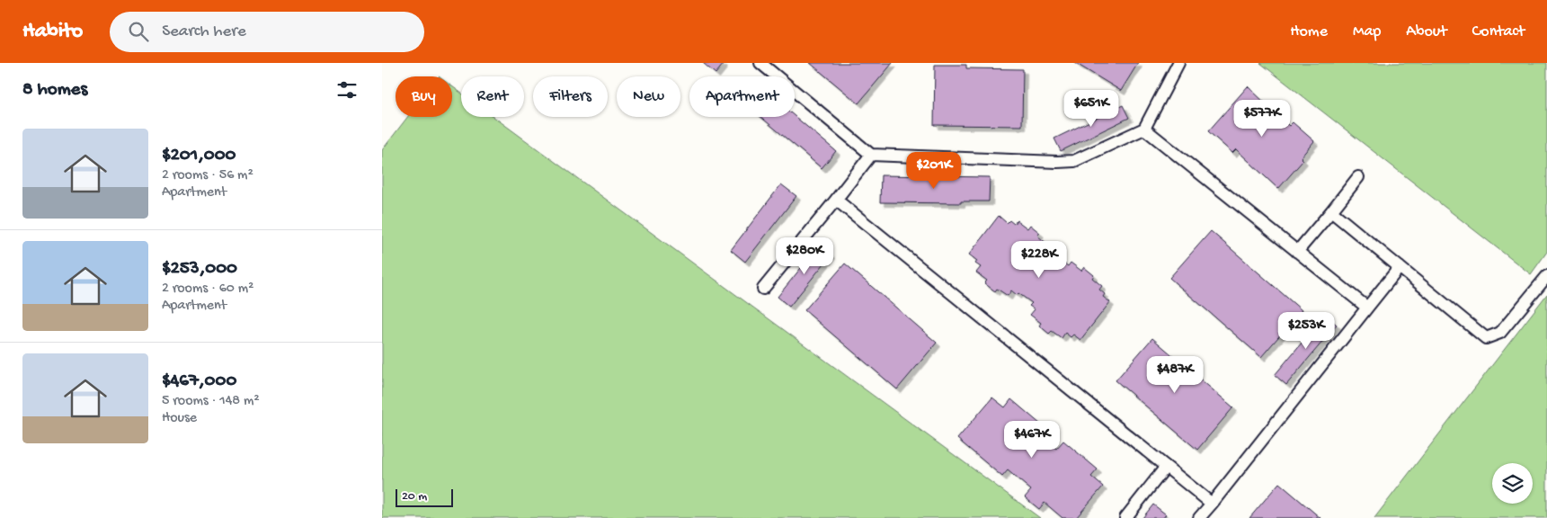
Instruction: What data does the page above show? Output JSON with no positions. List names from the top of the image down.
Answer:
{
  "scale_bar": "20 m",
  "page": {
    "header": "Habito",
    "search": "Search here",
    "nav": [
      "Home",
      "Map",
      "About",
      "Contact"
    ],
    "heading": "8 homes",
    "chip": [
      "Buy",
      "Rent",
      "Filters",
      "New",
      "Apartment"
    ],
    "price": [
      "$651K",
      "$577K",
      "$201K",
      "$280K",
      "$228K",
      "$253K",
      "$487K",
      "$467K"
    ],
    "list": [
      {
        "name": "$201,000",
        "note": "2 rooms · 56 m² · Apartment"
      },
      {
        "name": "$253,000",
        "note": "2 rooms · 60 m² · Apartment"
      },
      {
        "name": "$467,000",
        "note": "5 rooms · 148 m² · House"
      }
    ],
    "scale": "20 m"
  }
}
